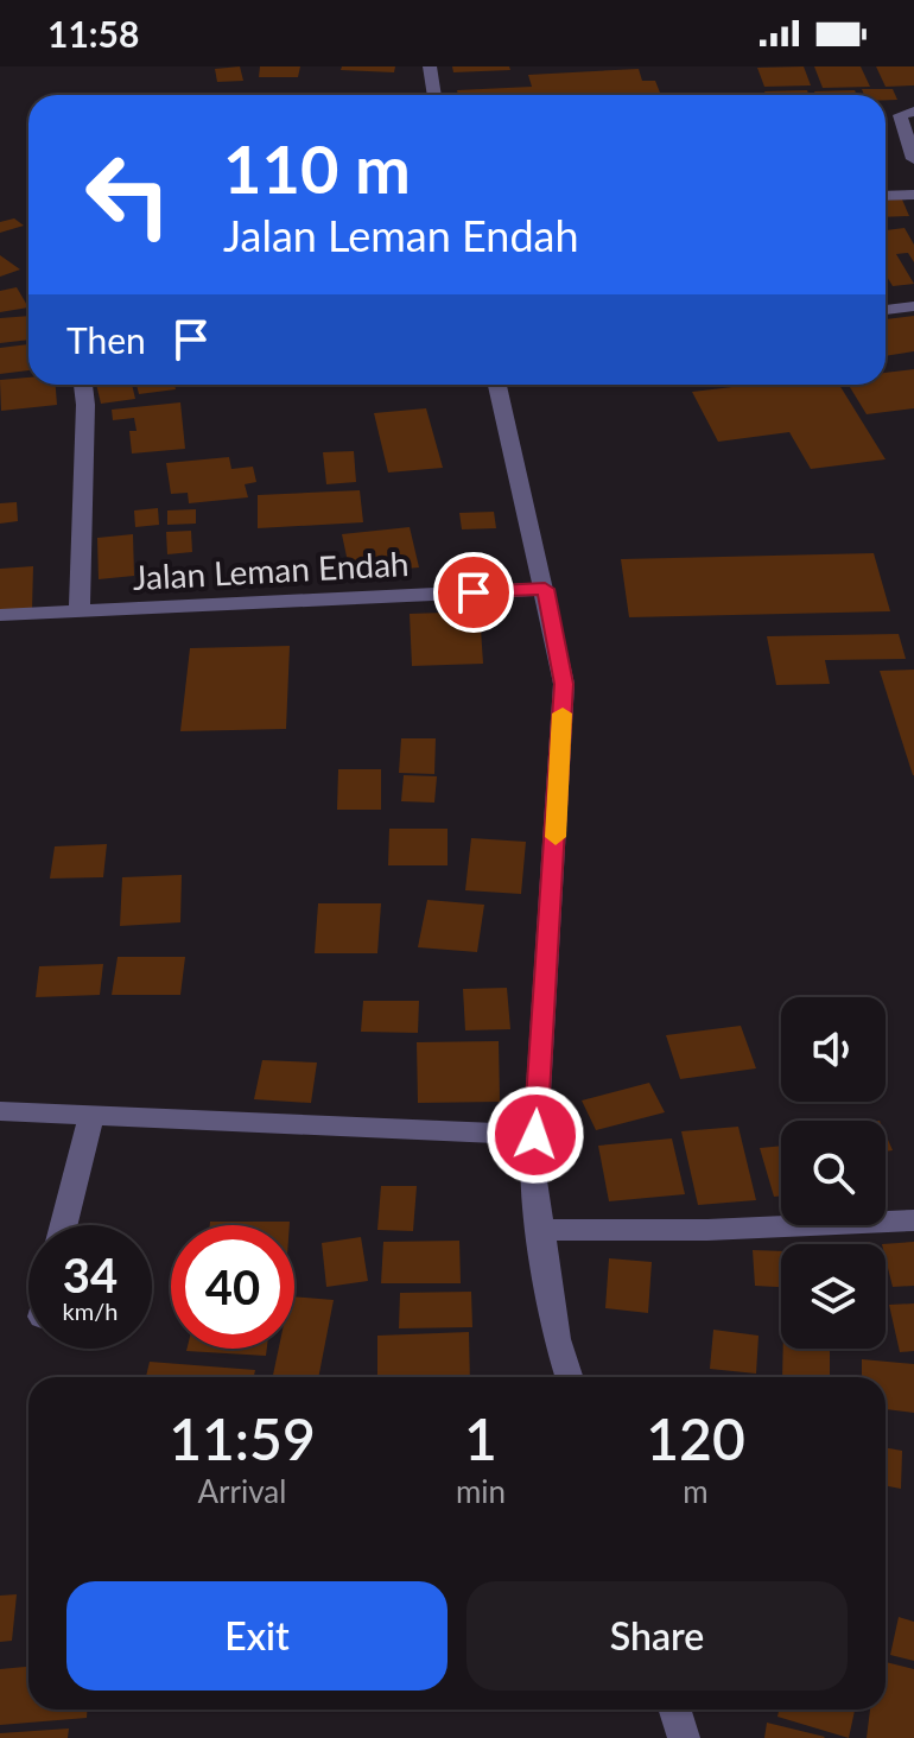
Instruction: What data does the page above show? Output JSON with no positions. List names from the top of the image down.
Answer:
{
  "streets": {
    "street": ["Jalan Leman Endah"]
  },
  "page": {
    "status": "11:58",
    "turn": ["110 m", "Jalan Leman Endah"],
    "then": "Then",
    "speed": "34 km/h",
    "limit": "40",
    "eta": [
      "11:59",
      "Arrival",
      "1",
      "min",
      "120",
      "m"
    ],
    "buttons": ["Exit", "Share"]
  }
}
